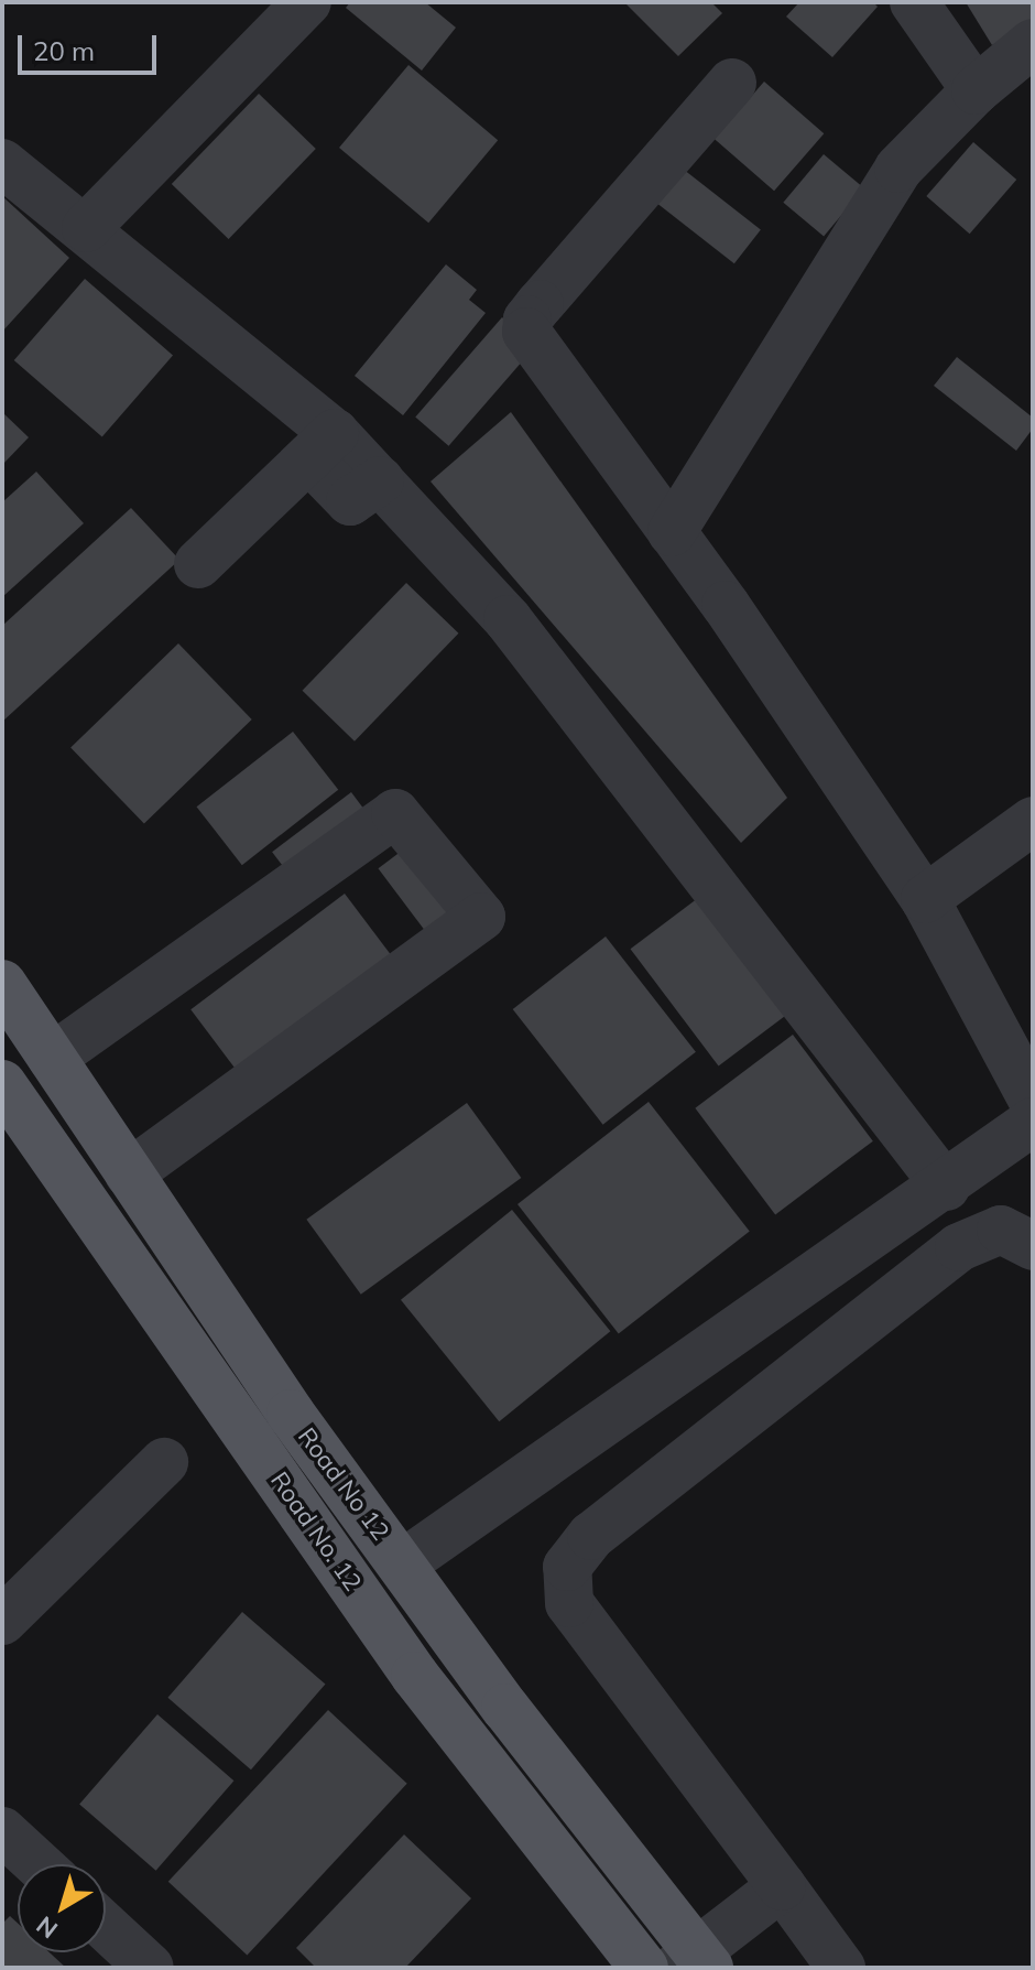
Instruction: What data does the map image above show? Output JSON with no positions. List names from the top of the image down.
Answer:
{
  "streets": {
    "main road": ["Road No 12", "Road No. 12"]
  },
  "scale_bar": "20 m",
  "north": "bottom left"
}
